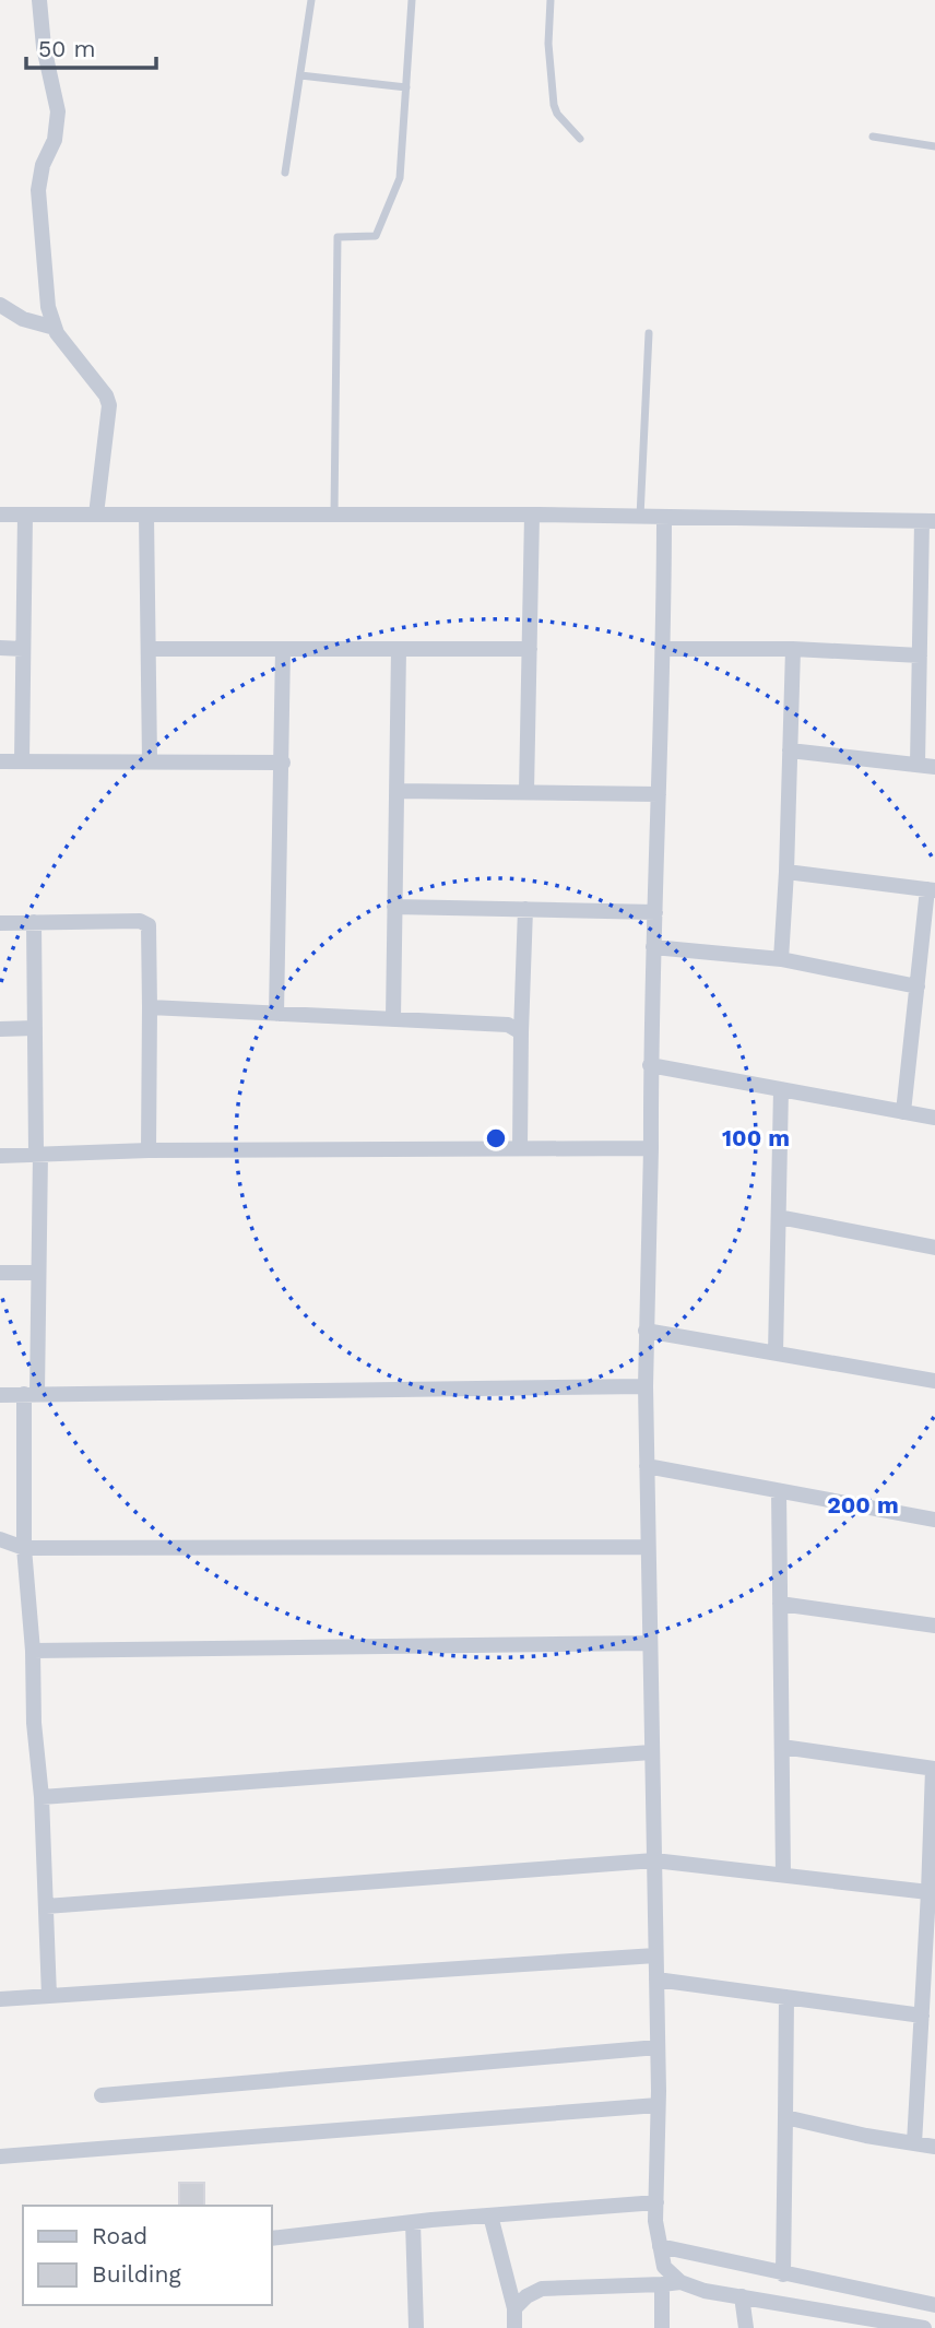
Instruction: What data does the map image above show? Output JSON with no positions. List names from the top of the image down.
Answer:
{
  "legend": ["Road", "Building"],
  "scale_bar": "50 m",
  "rings": ["100 m", "200 m"]
}
